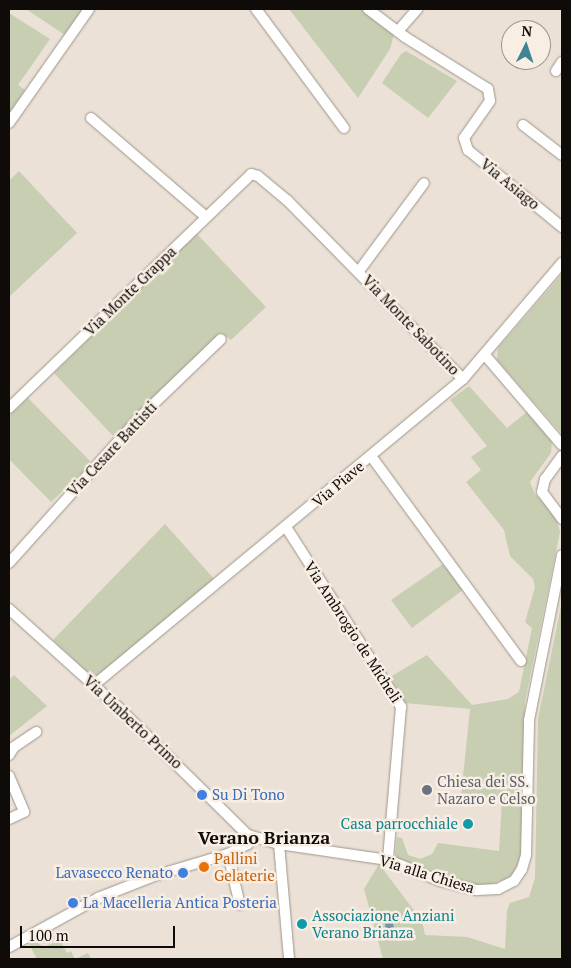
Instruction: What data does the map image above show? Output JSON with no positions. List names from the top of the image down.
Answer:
{
  "streets": {
    "street": [
      "Via Asiago",
      "Via Monte Grappa",
      "Via Monte Sabotino",
      "Via Cesare Battisti",
      "Via Piave",
      "Via Ambrogio de Micheli",
      "Via Umberto Primo",
      "Via alla Chiesa"
    ]
  },
  "crossings": [
    ["Via Monte Grappa", "Via Monte Sabotino"],
    ["Via Monte Sabotino", "Via Piave"],
    ["Via Piave", "Via Ambrogio de Micheli"],
    ["Via Piave", "Via Umberto Primo"],
    ["Via Ambrogio de Micheli", "Via alla Chiesa"],
    ["Via Umberto Primo", "Via alla Chiesa"]
  ],
  "districts": ["Verano Brianza"],
  "places": [
    "Chiesa dei SS. Nazaro e Celso",
    "Su Di Tono",
    "Casa parrocchiale",
    "Pallini Gelaterie",
    "Lavasecco Renato",
    "La Macelleria Antica Posteria",
    "Associazione Anziani Verano Brianza"
  ],
  "scale_bar": "100 m",
  "north": "top"
}
